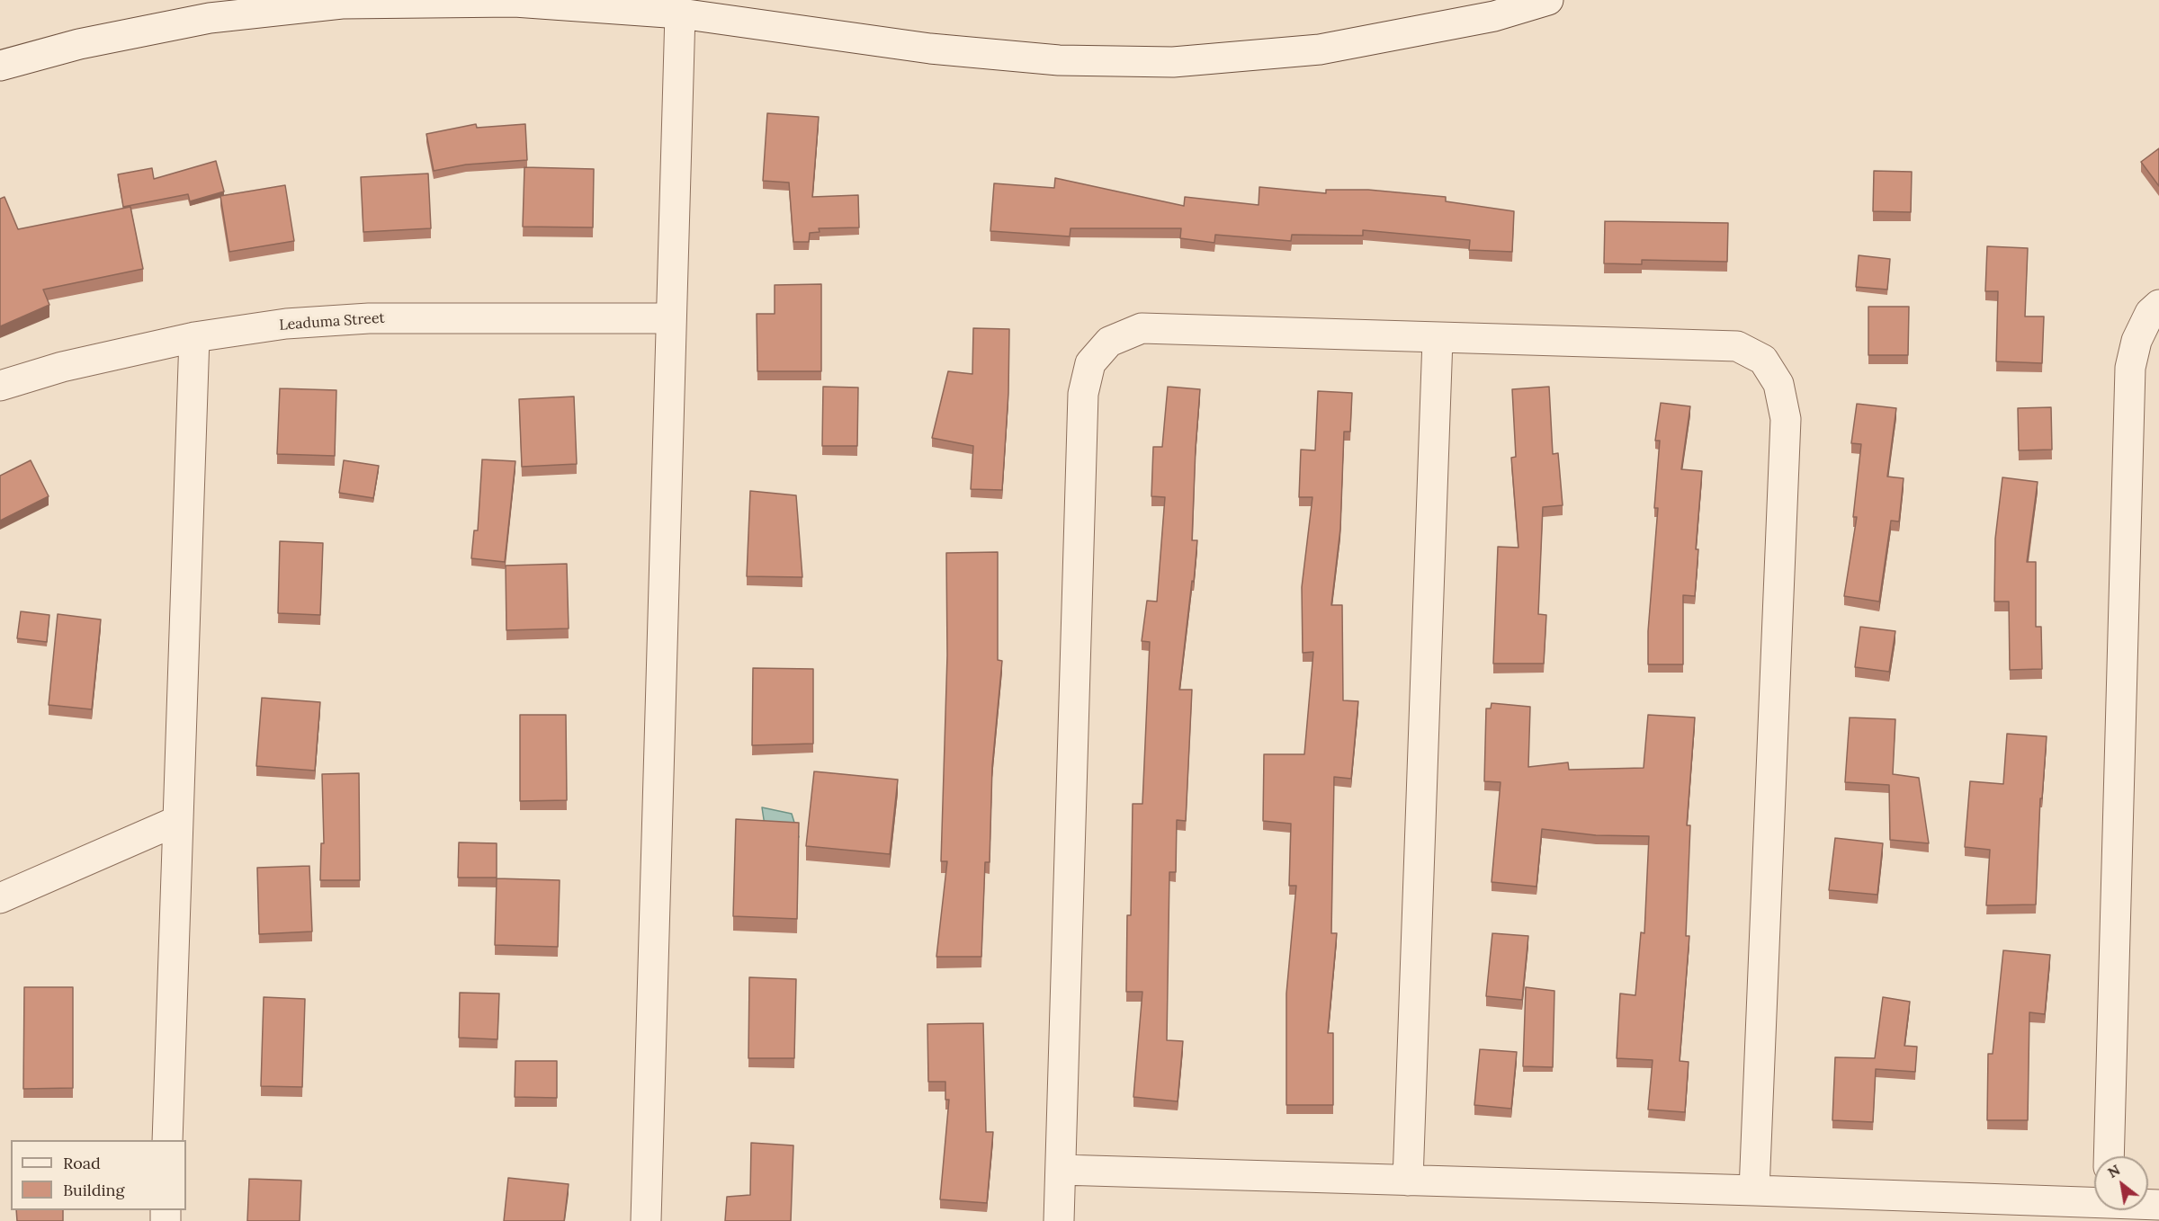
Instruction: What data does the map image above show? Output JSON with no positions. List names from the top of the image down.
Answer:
{
  "streets": {
    "street": ["Leaduma Street"]
  },
  "legend": ["Road", "Building"],
  "north": "top left"
}
